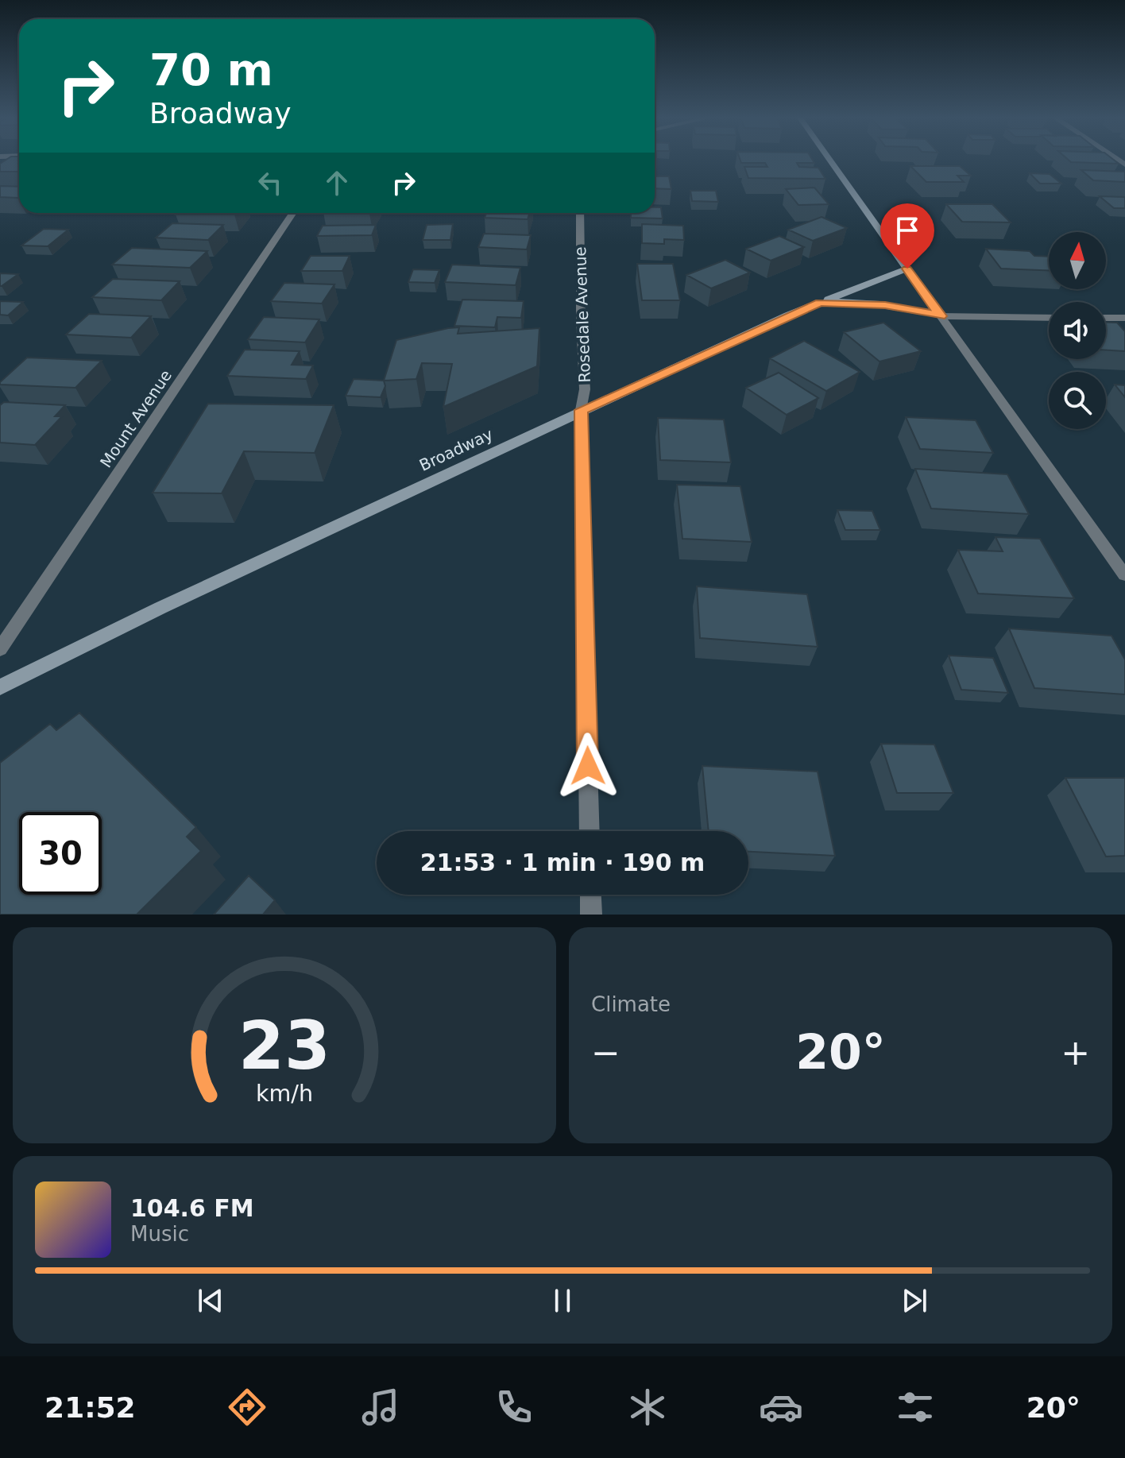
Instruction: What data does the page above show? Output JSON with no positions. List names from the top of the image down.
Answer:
{
  "streets": {
    "street": ["Rosedale Avenue", "Mount Avenue", "Broadway"]
  },
  "crossings": [
    ["Rosedale Avenue", "Broadway"]
  ],
  "north": "top",
  "page": {
    "turn": ["70 m", "Broadway"],
    "limit": "30",
    "trip": "21:53 · 1 min · 190 m",
    "tile": "Climate",
    "heat": ["−", "20°", "+"],
    "song": ["104.6 FM", "Music"],
    "tabs": ["21:52", "20°"],
    "gauge": ["23", "km/h"]
  }
}
